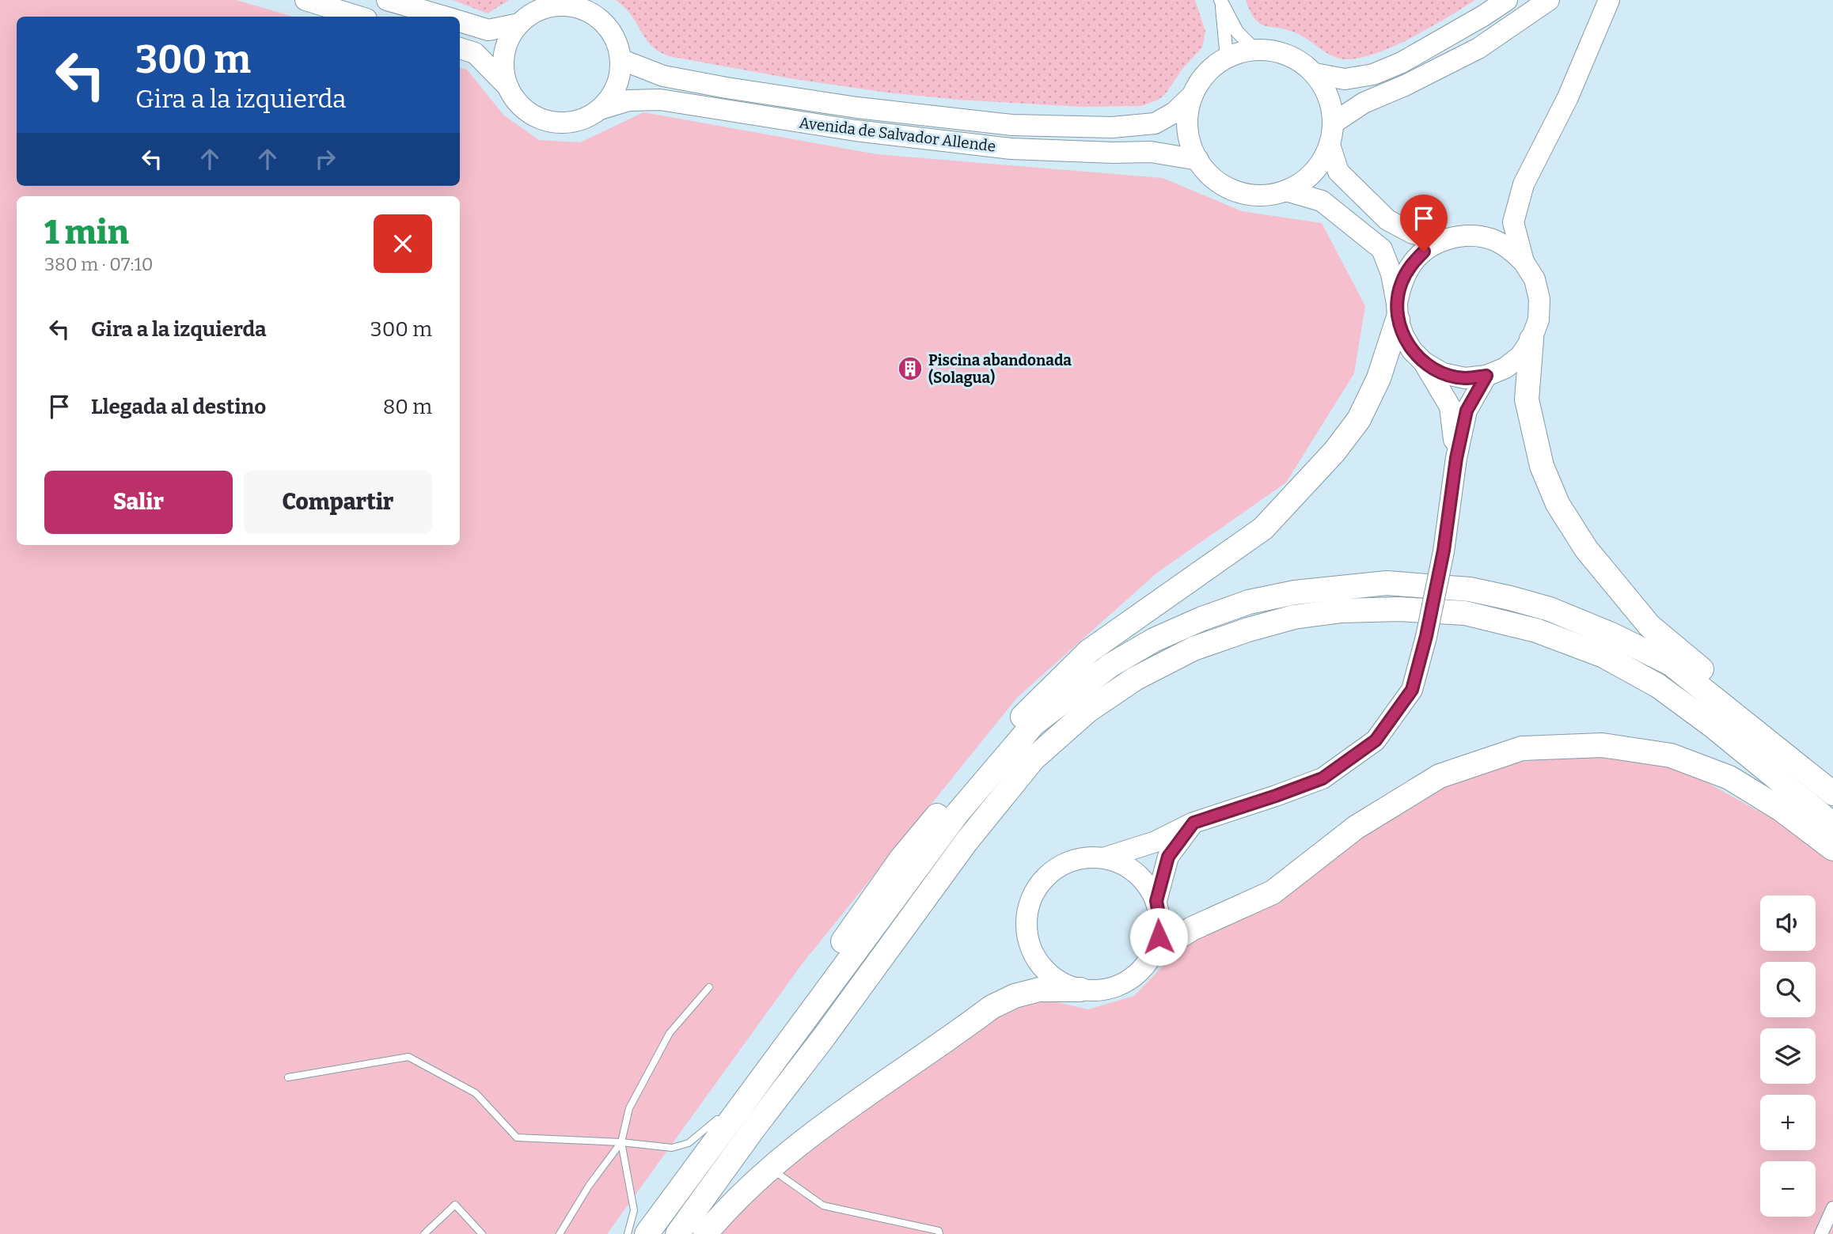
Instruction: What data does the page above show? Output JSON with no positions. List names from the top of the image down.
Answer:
{
  "streets": {
    "main road": ["Avenida de Salvador Allende"]
  },
  "places": {
    "building": ["Piscina abandonada (Solagua)"]
  },
  "page": {
    "turn": ["300 m", "Gira a la izquierda"],
    "heading": ["1 min", "380 m · 07:10"],
    "list": [
      {
        "name": "Gira a la izquierda",
        "value": "300 m"
      },
      {
        "name": "Llegada al destino",
        "value": "80 m"
      }
    ],
    "buttons": ["Salir", "Compartir"],
    "map_buttons": ["+", "−"]
  }
}
